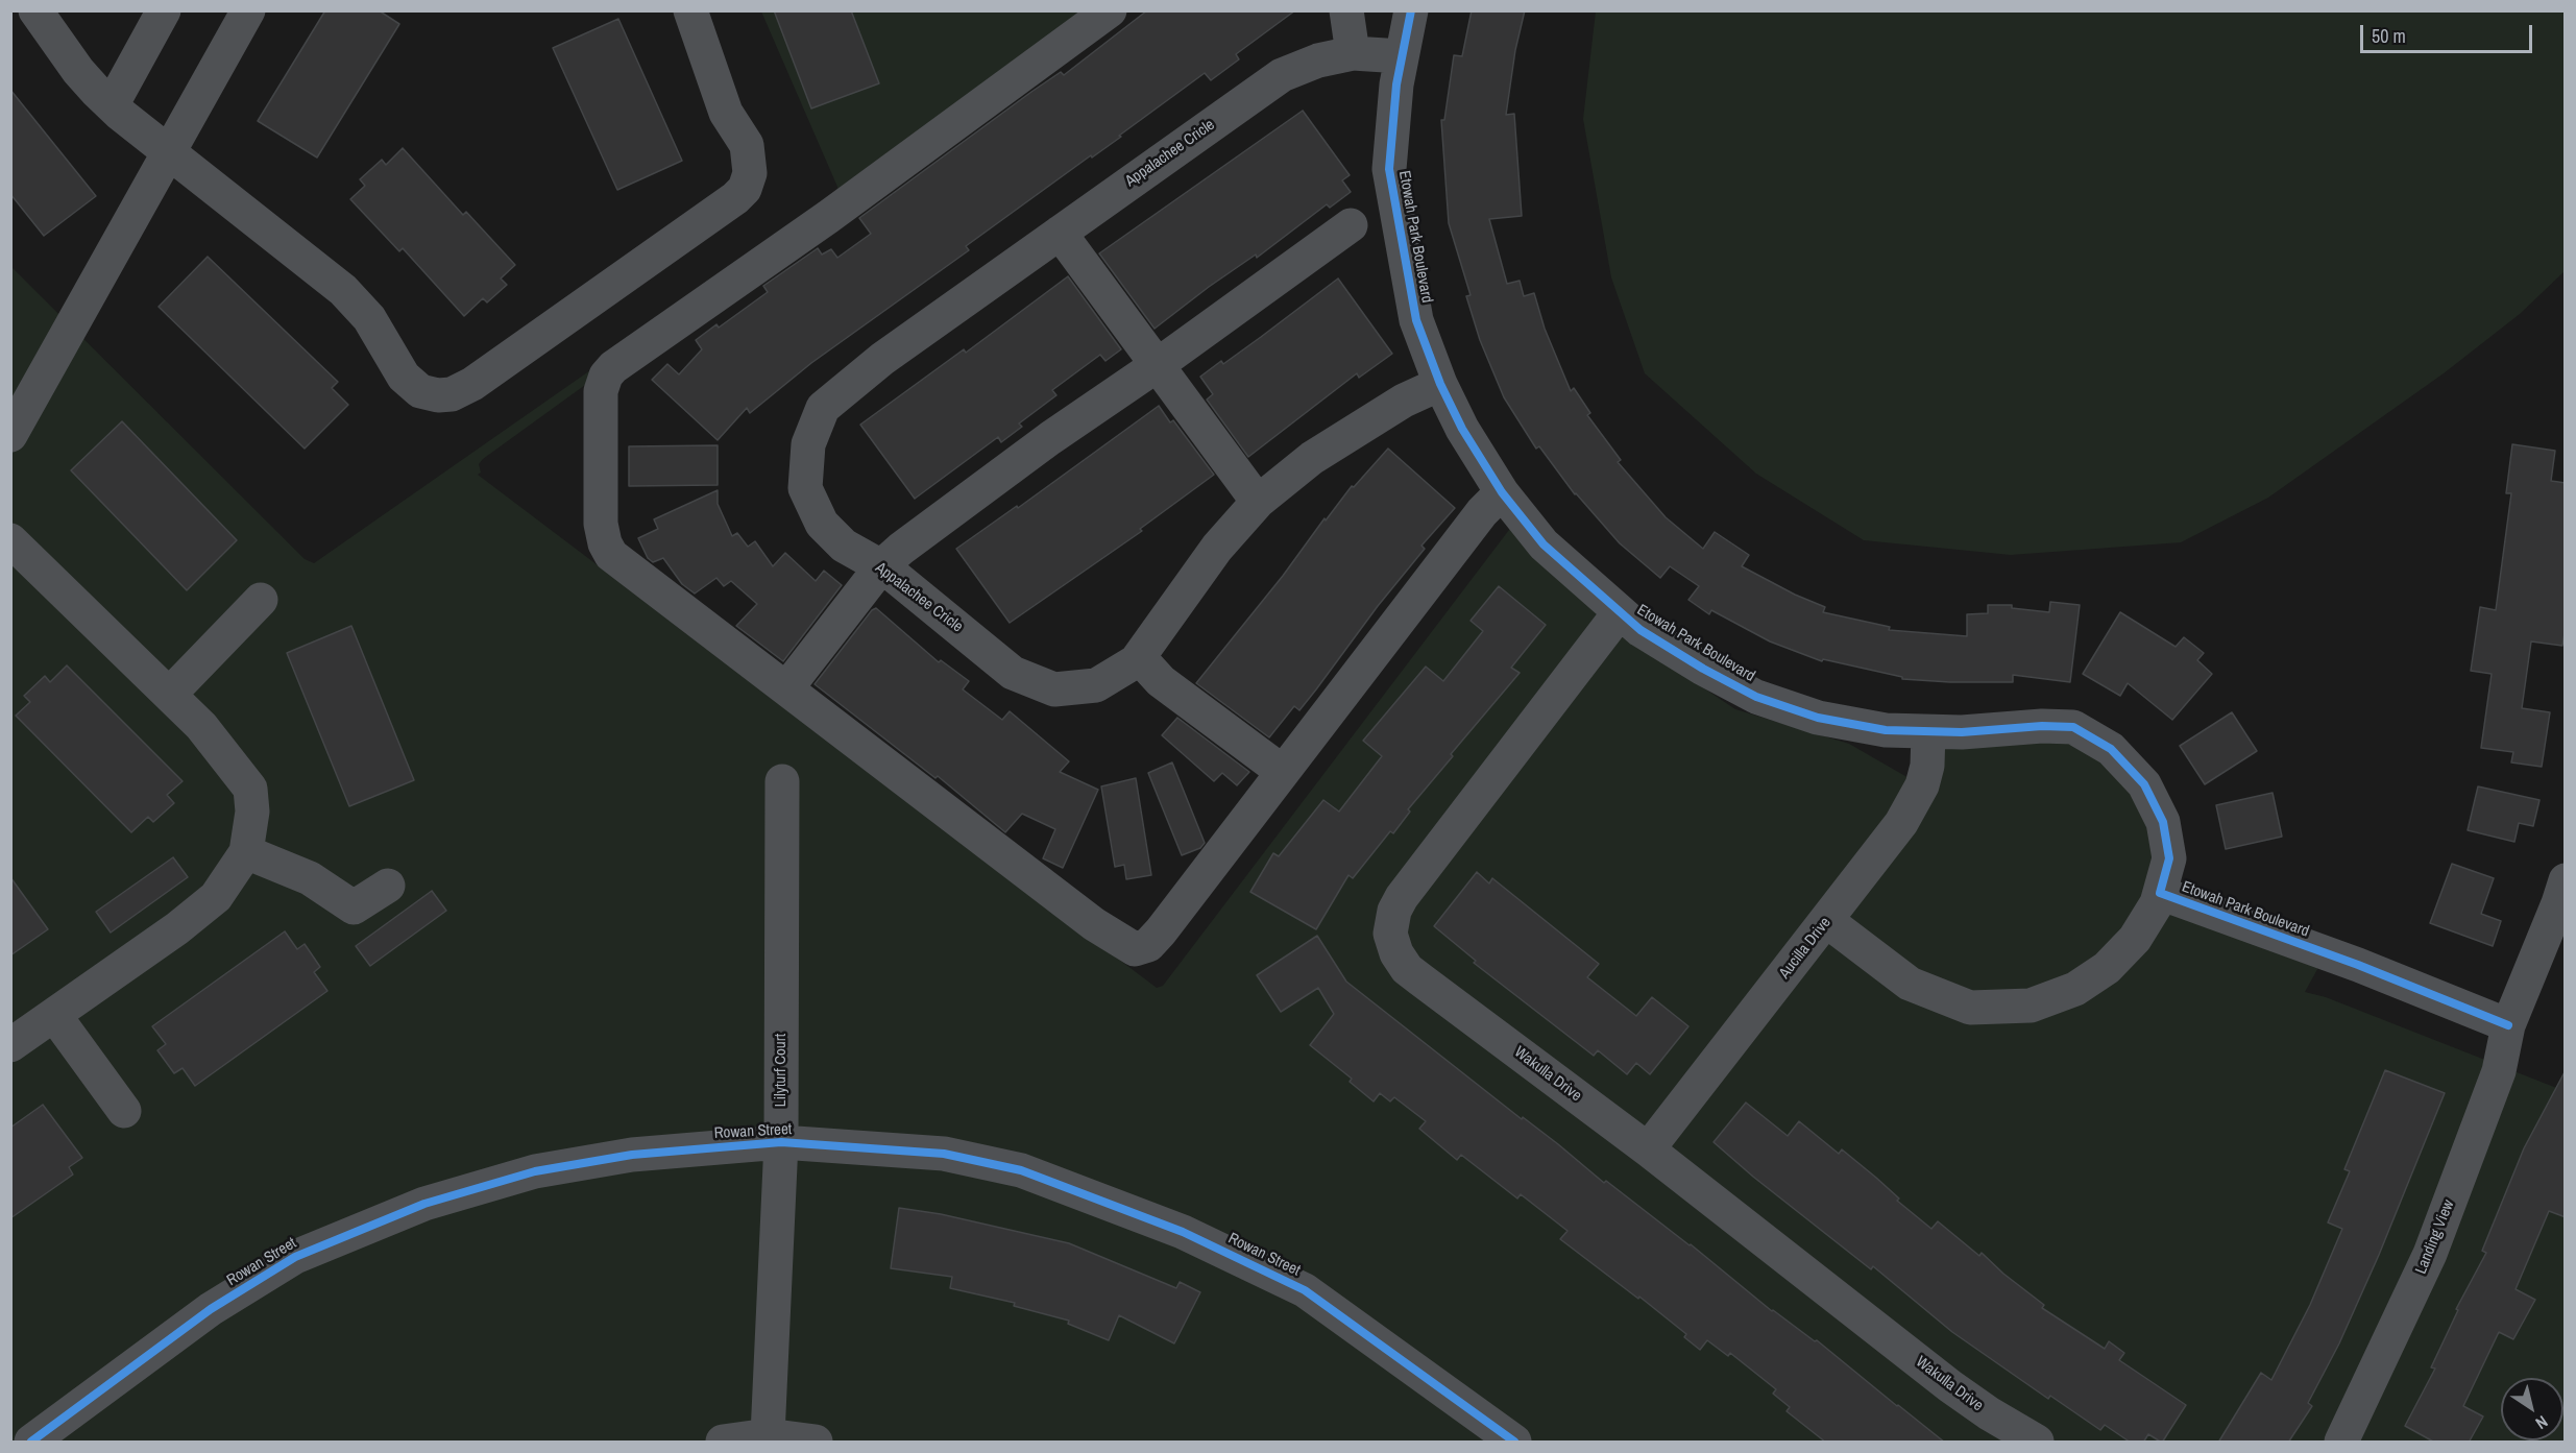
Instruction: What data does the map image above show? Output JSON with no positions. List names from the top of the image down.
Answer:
{
  "streets": {
    "street": [
      "Appalachee Cricle",
      "Etowah Park Boulevard",
      "Aucilla Drive",
      "Lilyturf Court",
      "Wakulla Drive",
      "Rowan Street",
      "Landing View"
    ]
  },
  "crossings": [
    ["Appalachee Cricle", "Etowah Park Boulevard"],
    ["Etowah Park Boulevard", "Aucilla Drive"],
    ["Etowah Park Boulevard", "Wakulla Drive"],
    ["Etowah Park Boulevard", "Landing View"],
    ["Aucilla Drive", "Wakulla Drive"],
    ["Lilyturf Court", "Rowan Street"]
  ],
  "scale_bar": "50 m",
  "north": "bottom right"
}
